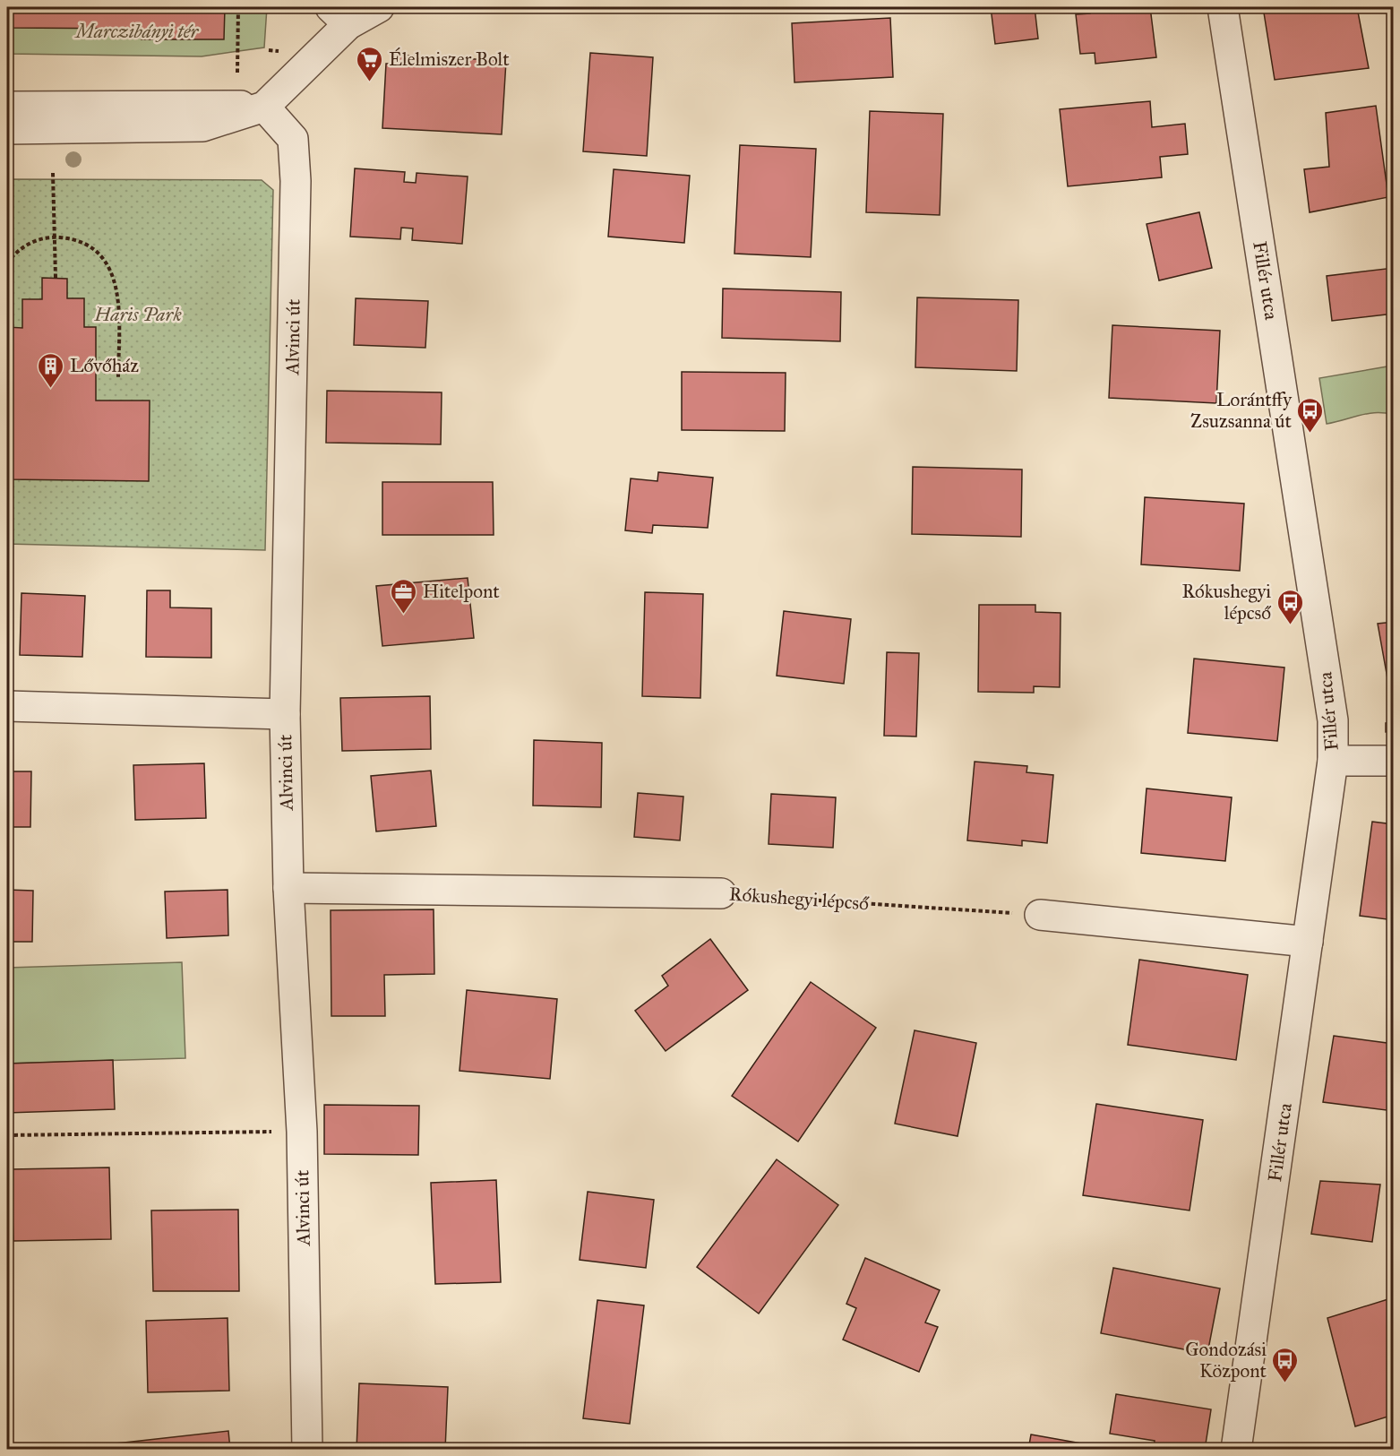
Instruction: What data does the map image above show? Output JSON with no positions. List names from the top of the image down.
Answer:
{
  "streets": {
    "street": ["Fillér utca", "Alvinci út", "Rókushegyi lépcső"]
  },
  "crossings": [
    ["Alvinci út", "Rókushegyi lépcső"]
  ],
  "parks": ["Marczibányi tér", "Haris Park"],
  "places": {
    "supermarket": ["Élelmiszer Bolt"],
    "building": ["Lővőház"],
    "bus stop": ["Lorántffy Zsuzsanna út", "Rókushegyi lépcső", "Gondozási Központ"],
    "office": ["Hitelpont"]
  }
}
